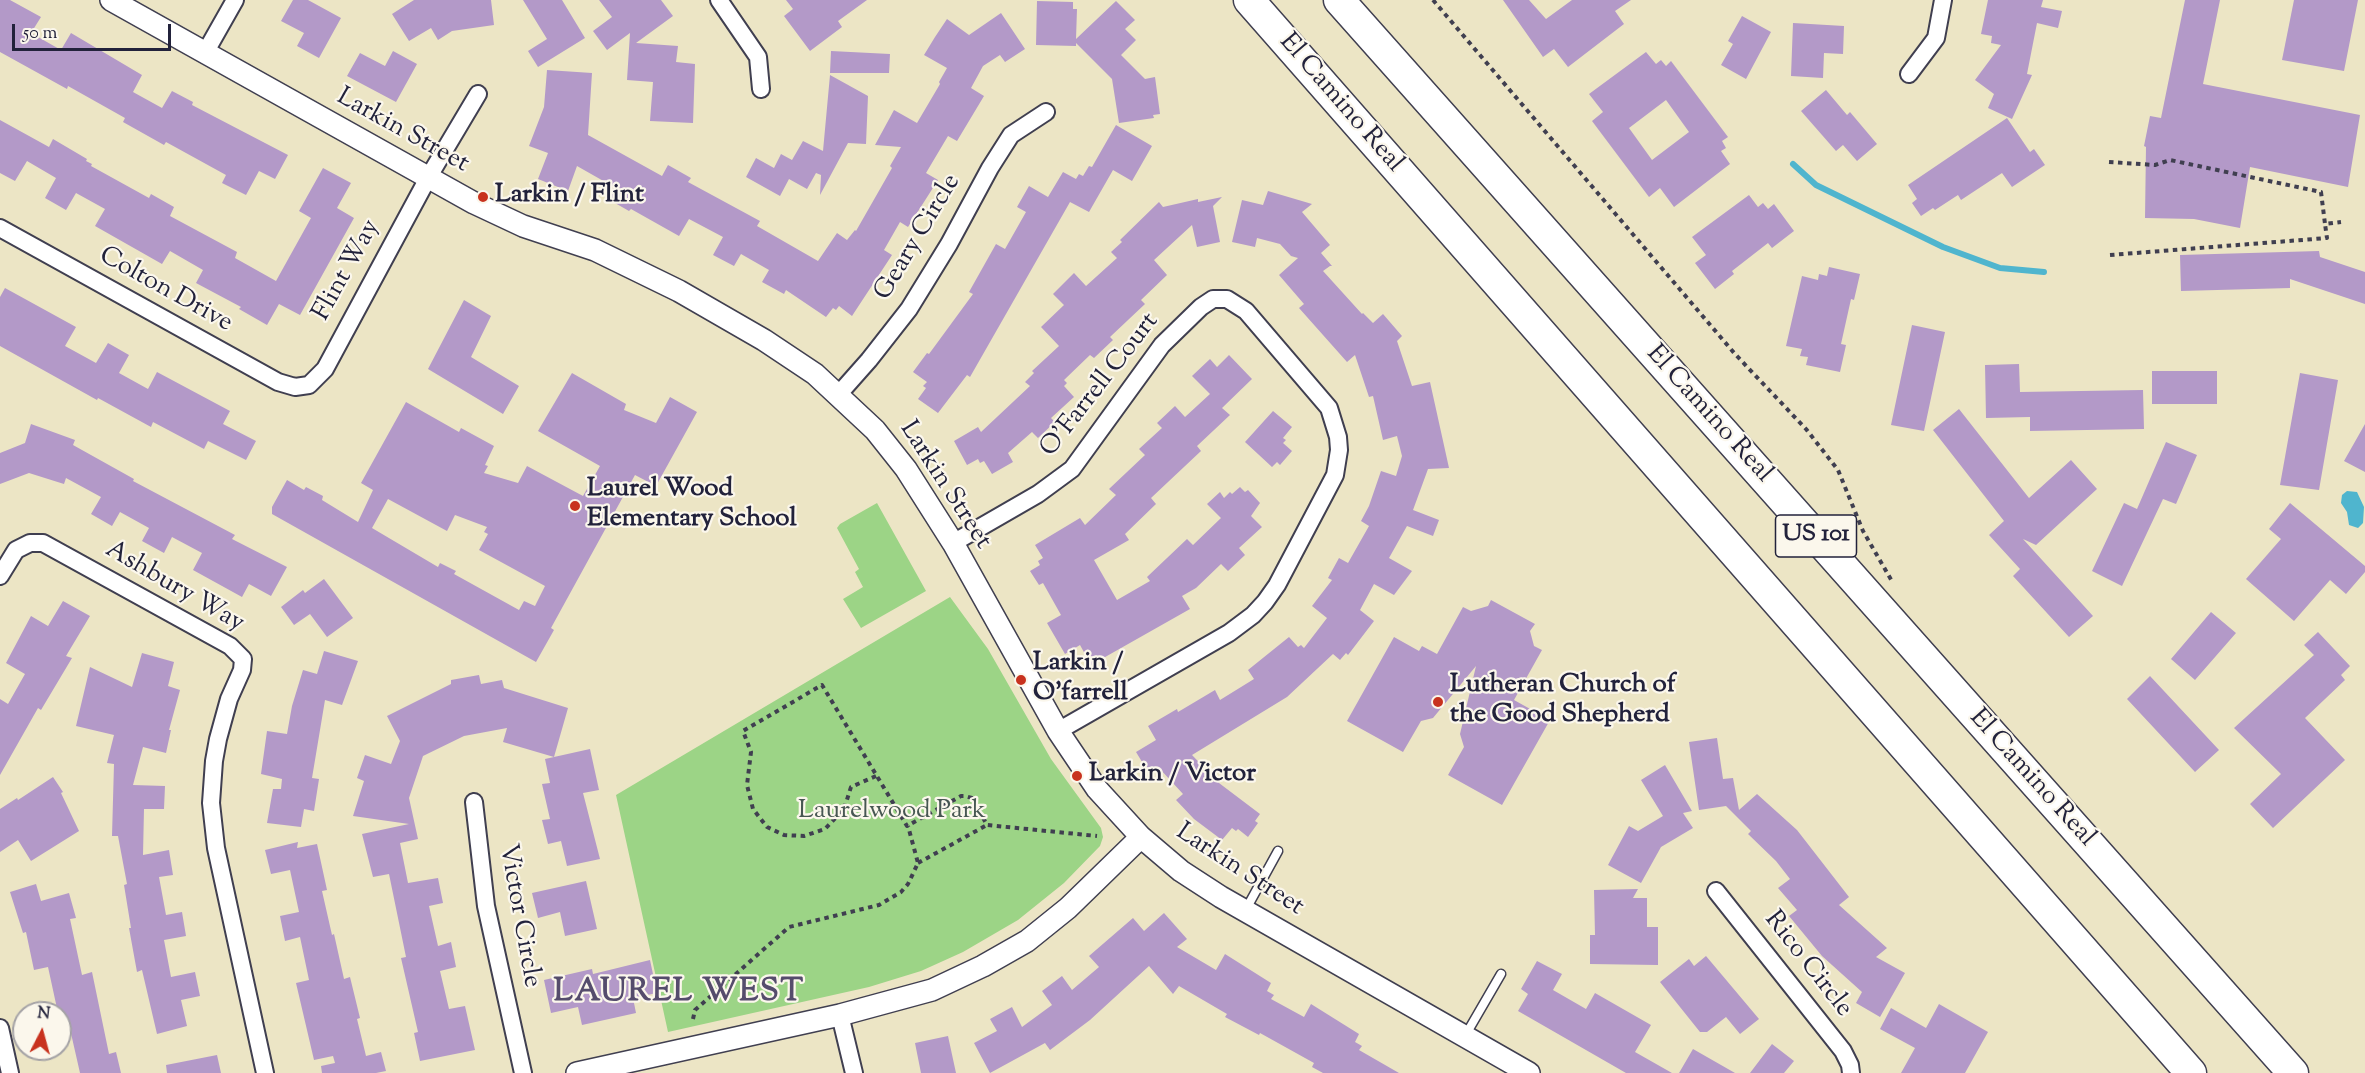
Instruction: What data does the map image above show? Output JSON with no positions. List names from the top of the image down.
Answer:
{
  "streets": {
    "highway": ["El Camino Real", "US 101"],
    "street": [
      "Larkin Street",
      "Geary Circle",
      "Flint Way",
      "Colton Drive",
      "O'Farrell Court",
      "Ashbury Way",
      "Victor Circle",
      "Rico Circle"
    ]
  },
  "crossings": [
    ["Larkin Street", "Geary Circle"],
    ["Larkin Street", "Flint Way"],
    ["Larkin Street", "O'Farrell Court"],
    ["Flint Way", "Colton Drive"]
  ],
  "districts": ["LAUREL WEST"],
  "parks": ["Laurelwood Park"],
  "places": [
    "Larkin / Flint",
    "Laurel Wood Elementary School",
    "Larkin / O'farrell",
    "Lutheran Church of the Good Shepherd",
    "Larkin / Victor"
  ],
  "scale_bar": "50 m",
  "north": "top"
}
